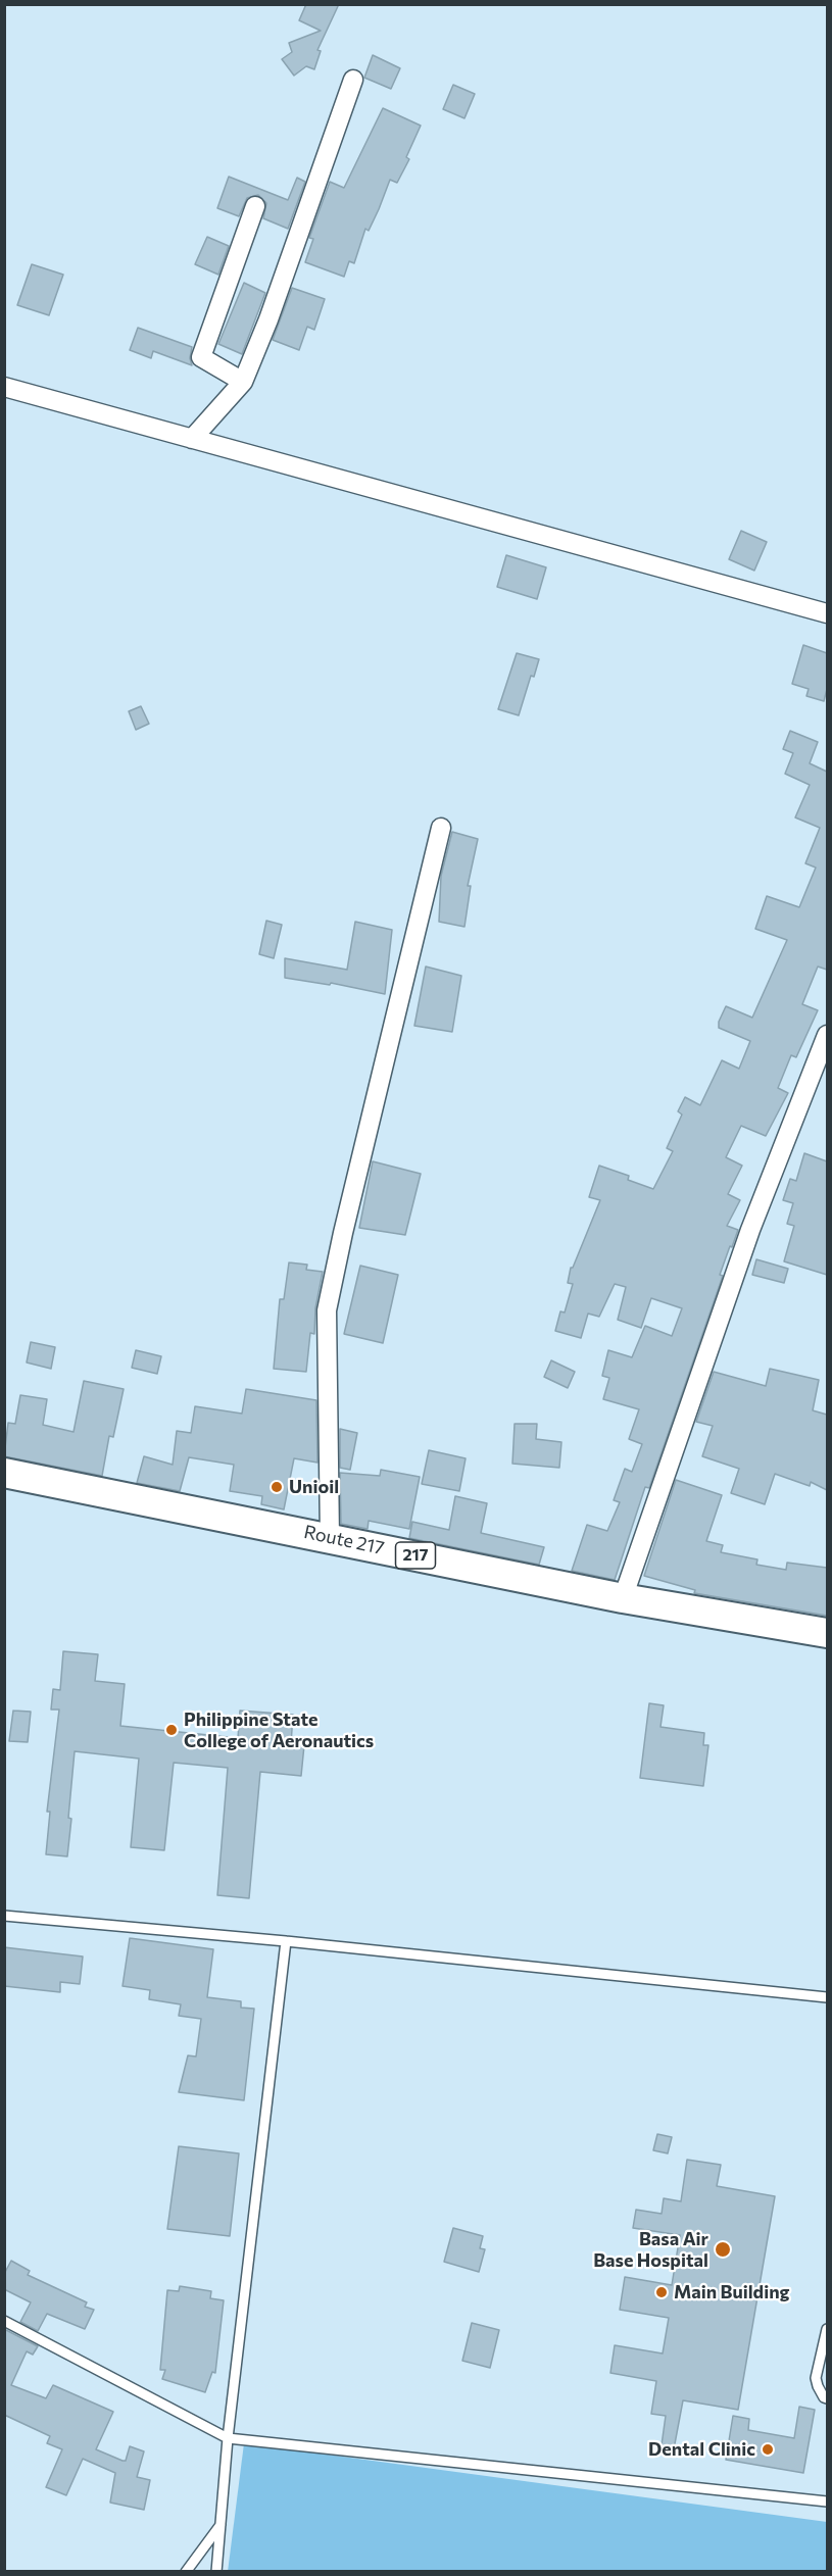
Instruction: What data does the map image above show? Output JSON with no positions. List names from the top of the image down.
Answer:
{
  "streets": {
    "main road": ["Route 217", "217"]
  },
  "places": [
    "Unioil",
    "Philippine State College of Aeronautics",
    "Basa Air Base Hospital",
    "Main Building",
    "Dental Clinic"
  ]
}
